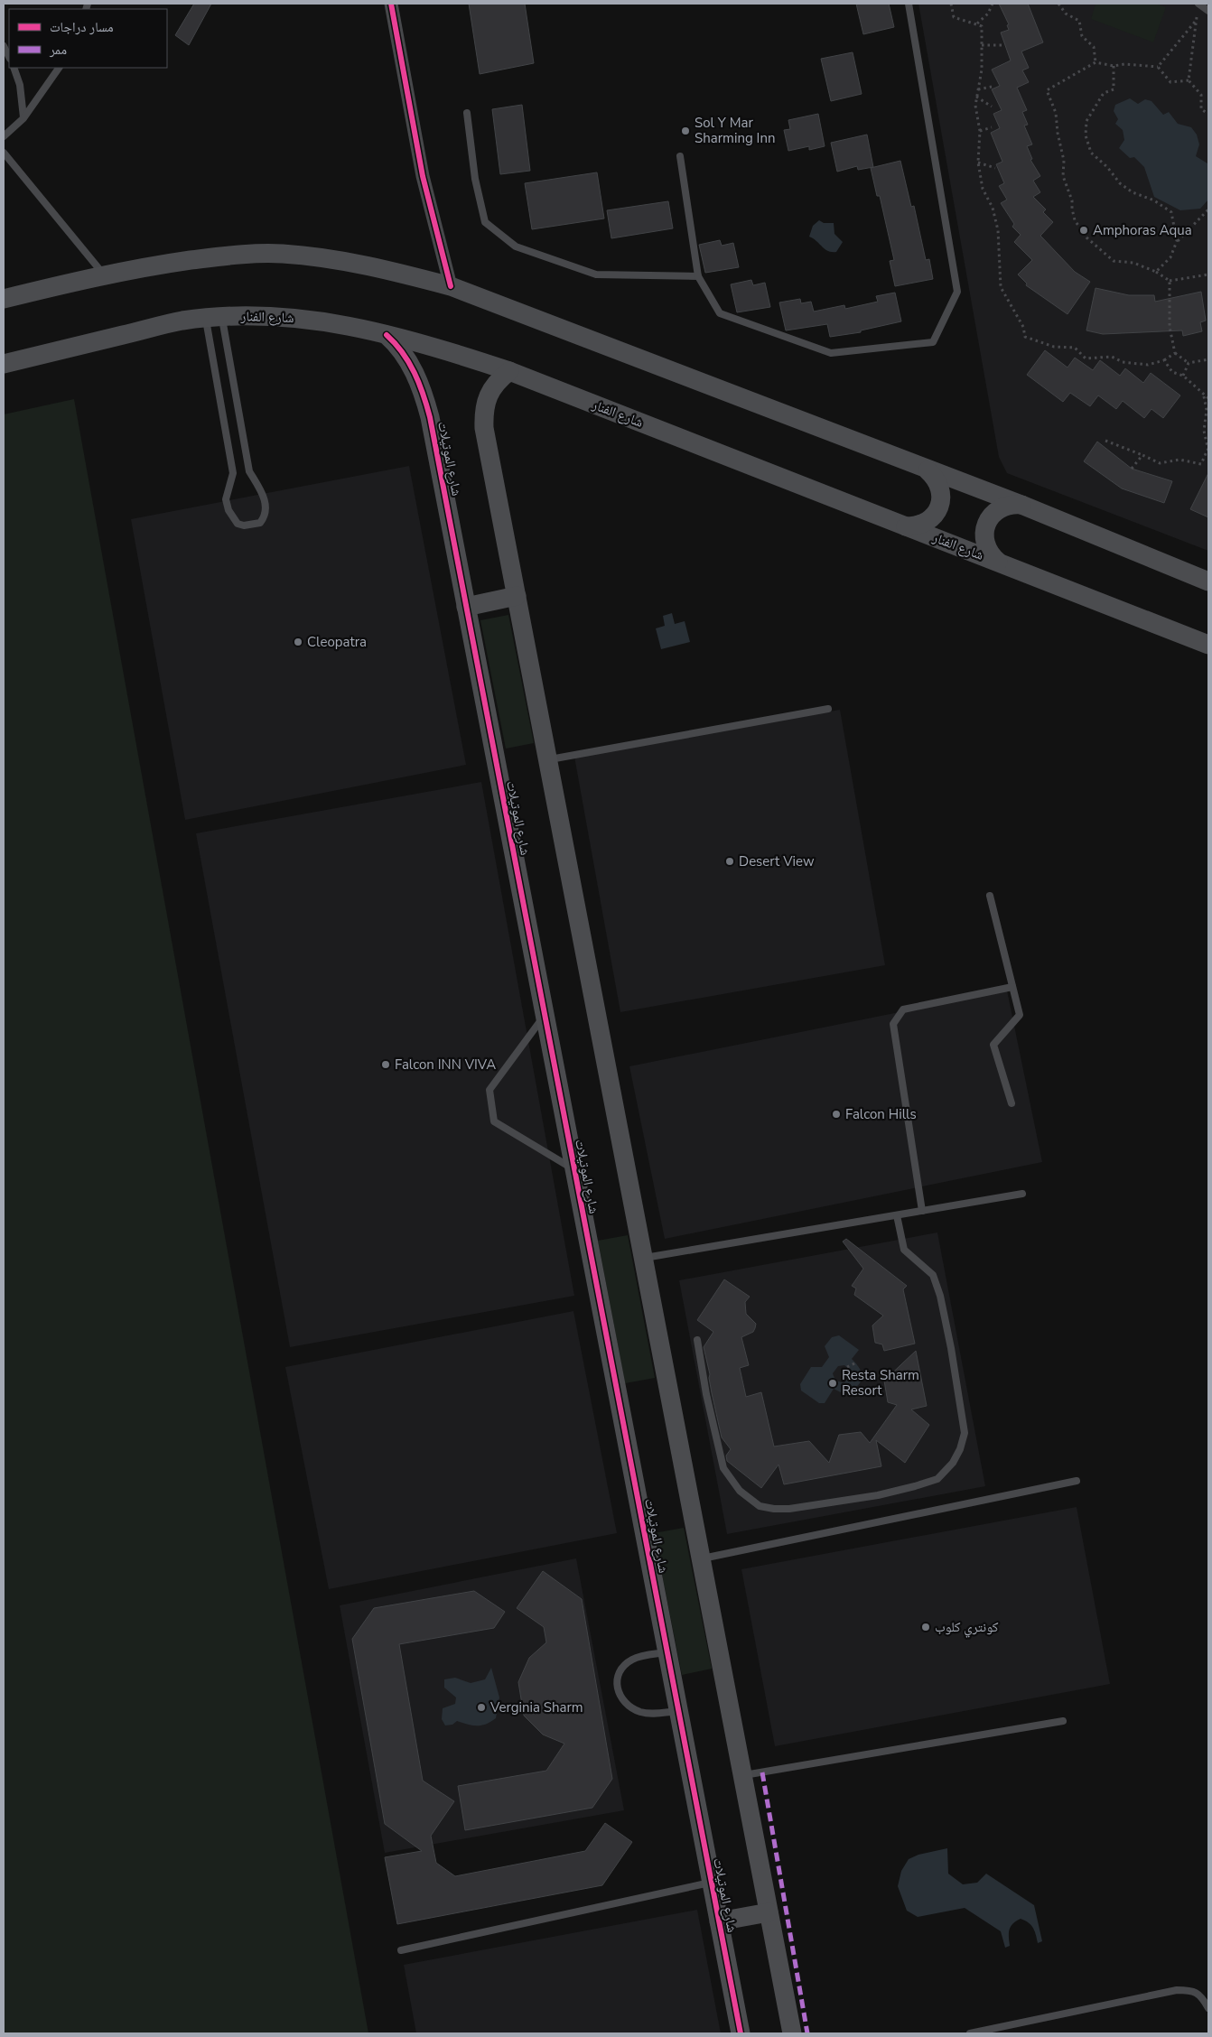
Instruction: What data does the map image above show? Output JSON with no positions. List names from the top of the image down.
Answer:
{
  "streets": {
    "street": ["شارع الفنار", "شارع الموتيلات"]
  },
  "crossings": [
    ["شارع الفنار", "شارع الموتيلات"]
  ],
  "places": [
    "Sol Y Mar Sharming Inn",
    "Amphoras Aqua",
    "Cleopatra",
    "Desert View",
    "Falcon INN VIVA",
    "Falcon Hills",
    "Resta Sharm Resort",
    "كونتري كلوب",
    "Verginia Sharm"
  ],
  "legend": ["مسار دراجات", "ممر"]
}
